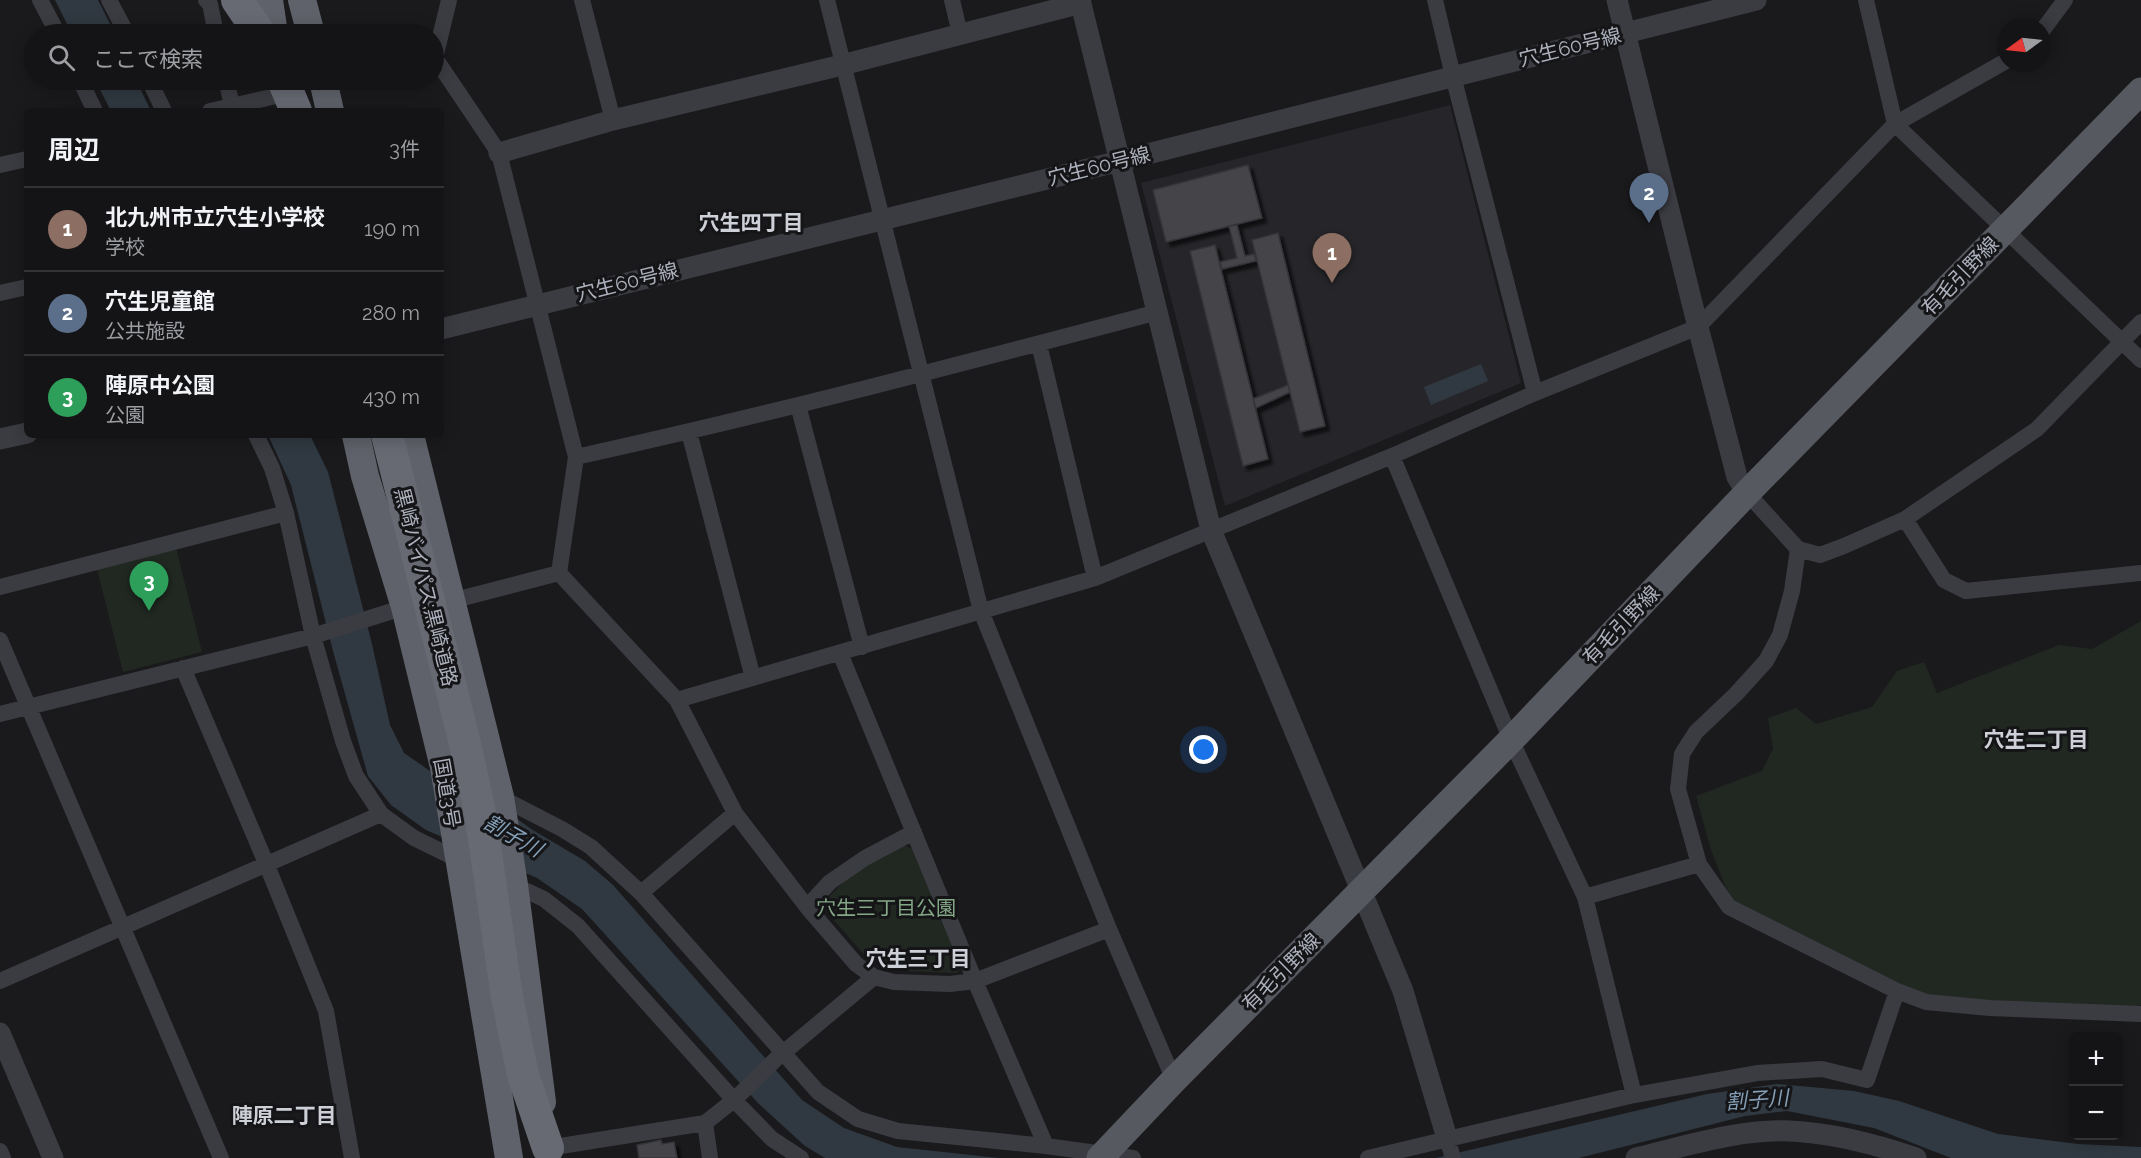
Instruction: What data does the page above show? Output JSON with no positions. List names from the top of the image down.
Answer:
{
  "streets": {
    "highway": ["黒崎バイパス;黒崎道路", "国道3号"],
    "main road": ["有毛引野線"],
    "street": ["穴生60号線"]
  },
  "crossings": [
    ["黒崎バイパス;黒崎道路", "国道3号"]
  ],
  "districts": [
    "穴生四丁目",
    "穴生二丁目",
    "穴生三丁目",
    "陣原二丁目"
  ],
  "water": ["割子川"],
  "parks": ["穴生三丁目公園"],
  "north": "left",
  "page": {
    "search": "ここで検索",
    "heading": ["周辺", "3件"],
    "pins": ["2", "1", "3"],
    "list": [
      {
        "mark": "1",
        "name": "北九州市立穴生小学校",
        "note": "学校",
        "value": "190 m"
      },
      {
        "mark": "2",
        "name": "穴生児童館",
        "note": "公共施設",
        "value": "280 m"
      },
      {
        "mark": "3",
        "name": "陣原中公園",
        "note": "公園",
        "value": "430 m"
      }
    ],
    "map_buttons": ["+", "−"]
  }
}
